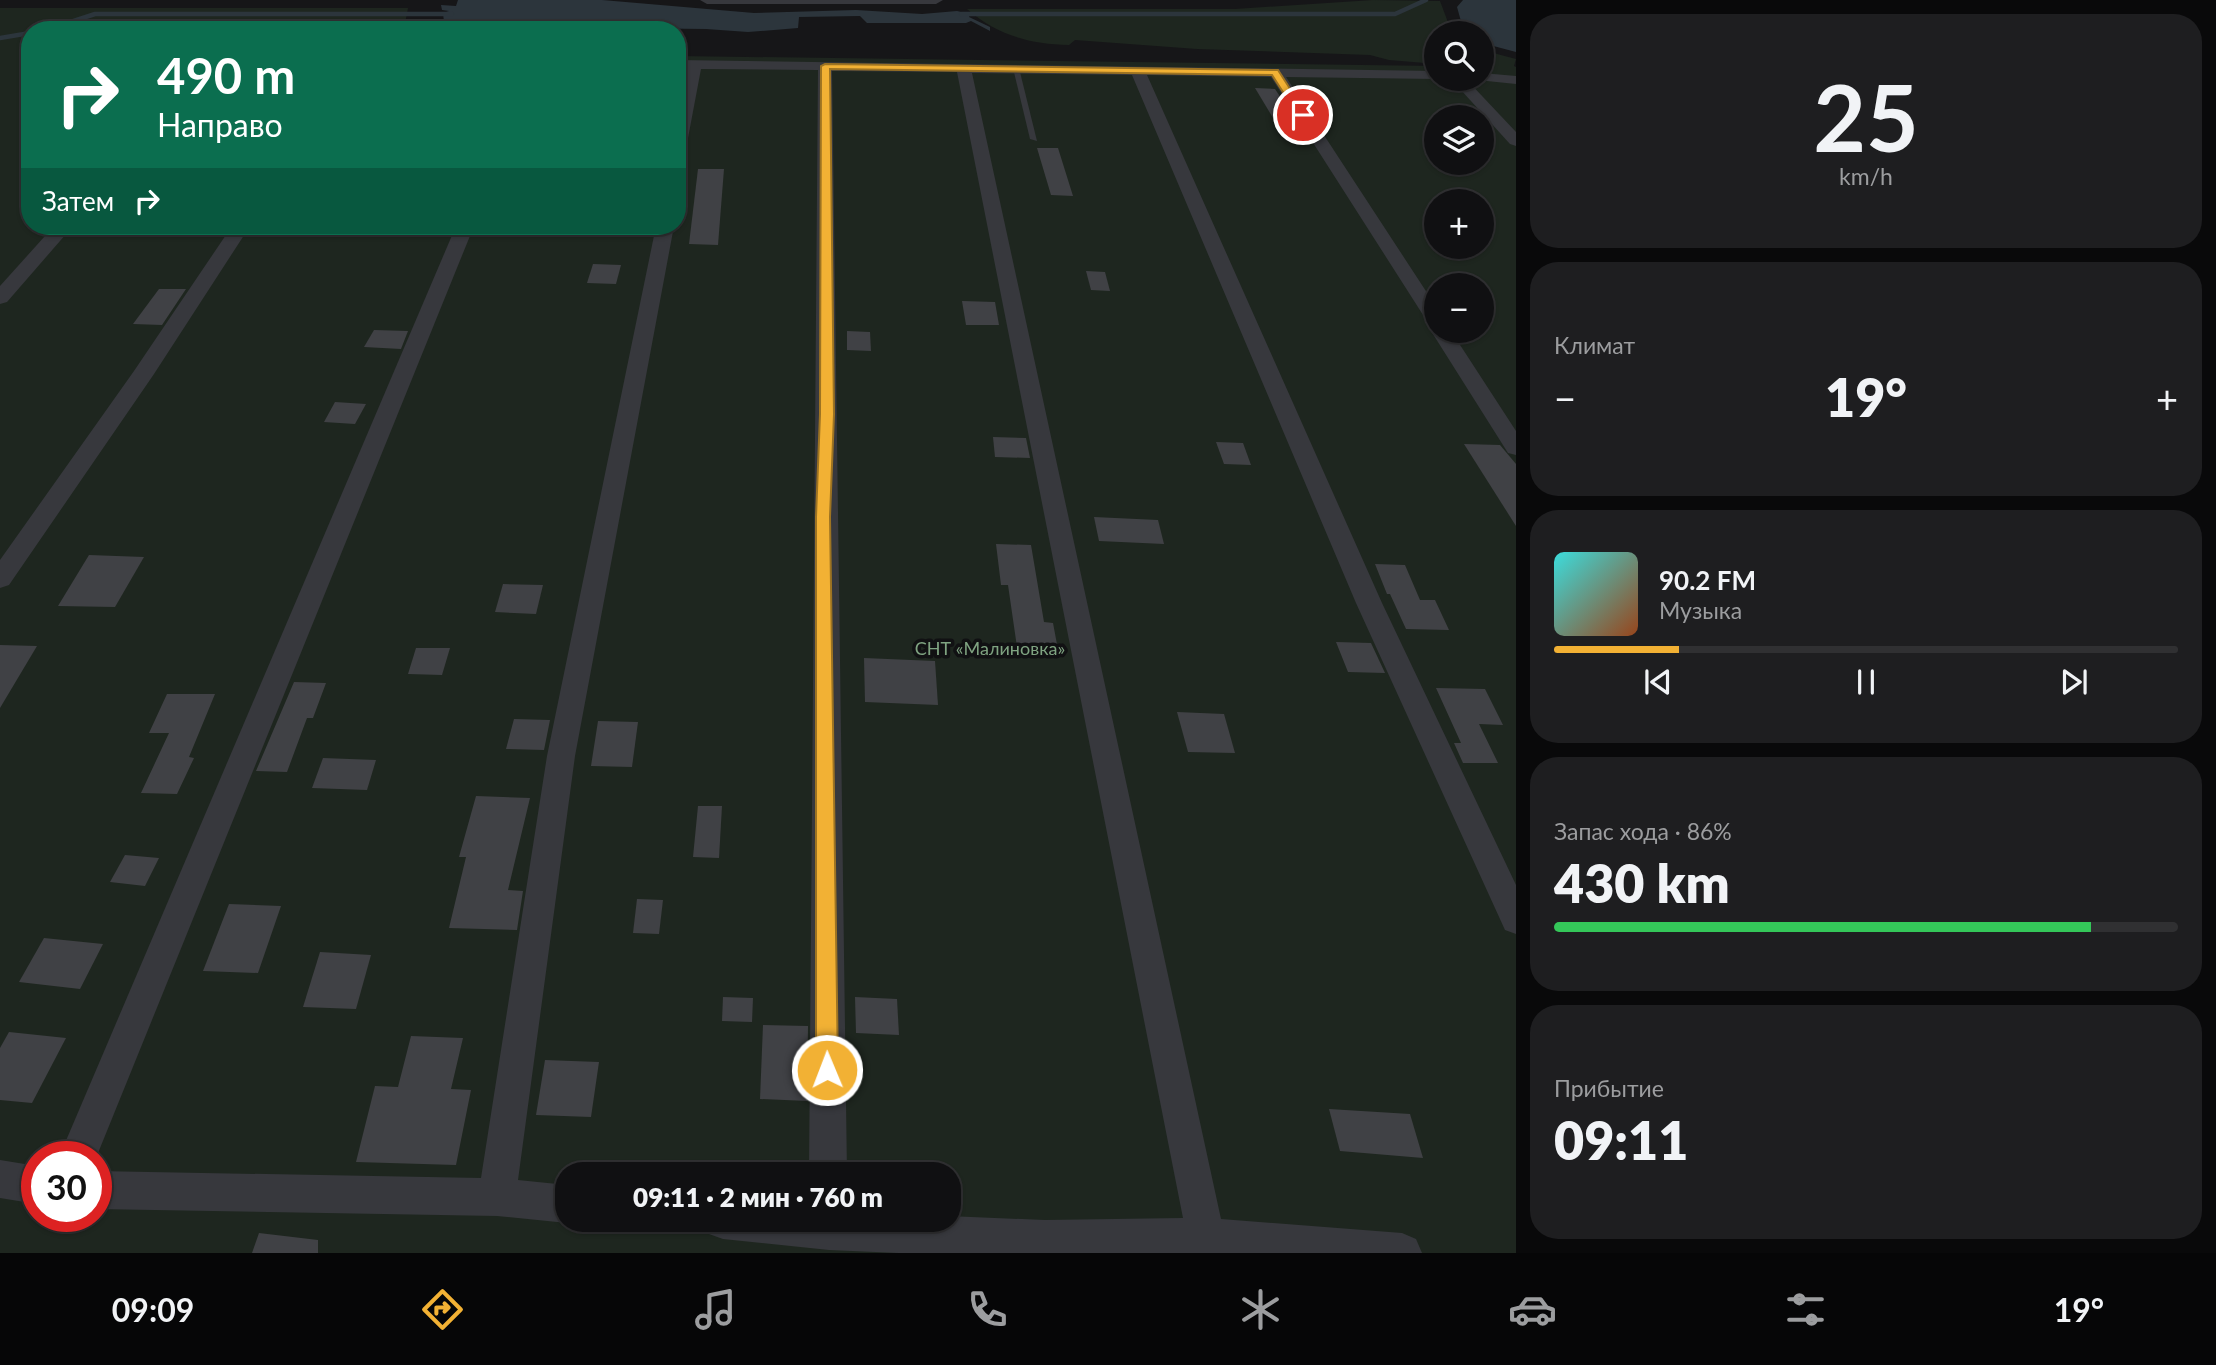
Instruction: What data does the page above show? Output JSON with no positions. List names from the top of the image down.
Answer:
{
  "parks": ["СНТ «Малиновка»"],
  "page": {
    "tile": [
      ["25", "km/h"],
      "Климат",
      ["Запас хода · 86%", "430 km"],
      ["Прибытие", "09:11"]
    ],
    "map_buttons": ["+", "−"],
    "turn": ["490 m", "Направо"],
    "then": "Затем",
    "heat": ["−", "19°", "+"],
    "song": ["90.2 FM", "Музыка"],
    "limit": "30",
    "trip": "09:11 · 2 мин · 760 m",
    "tabs": ["09:09", "19°"]
  }
}
